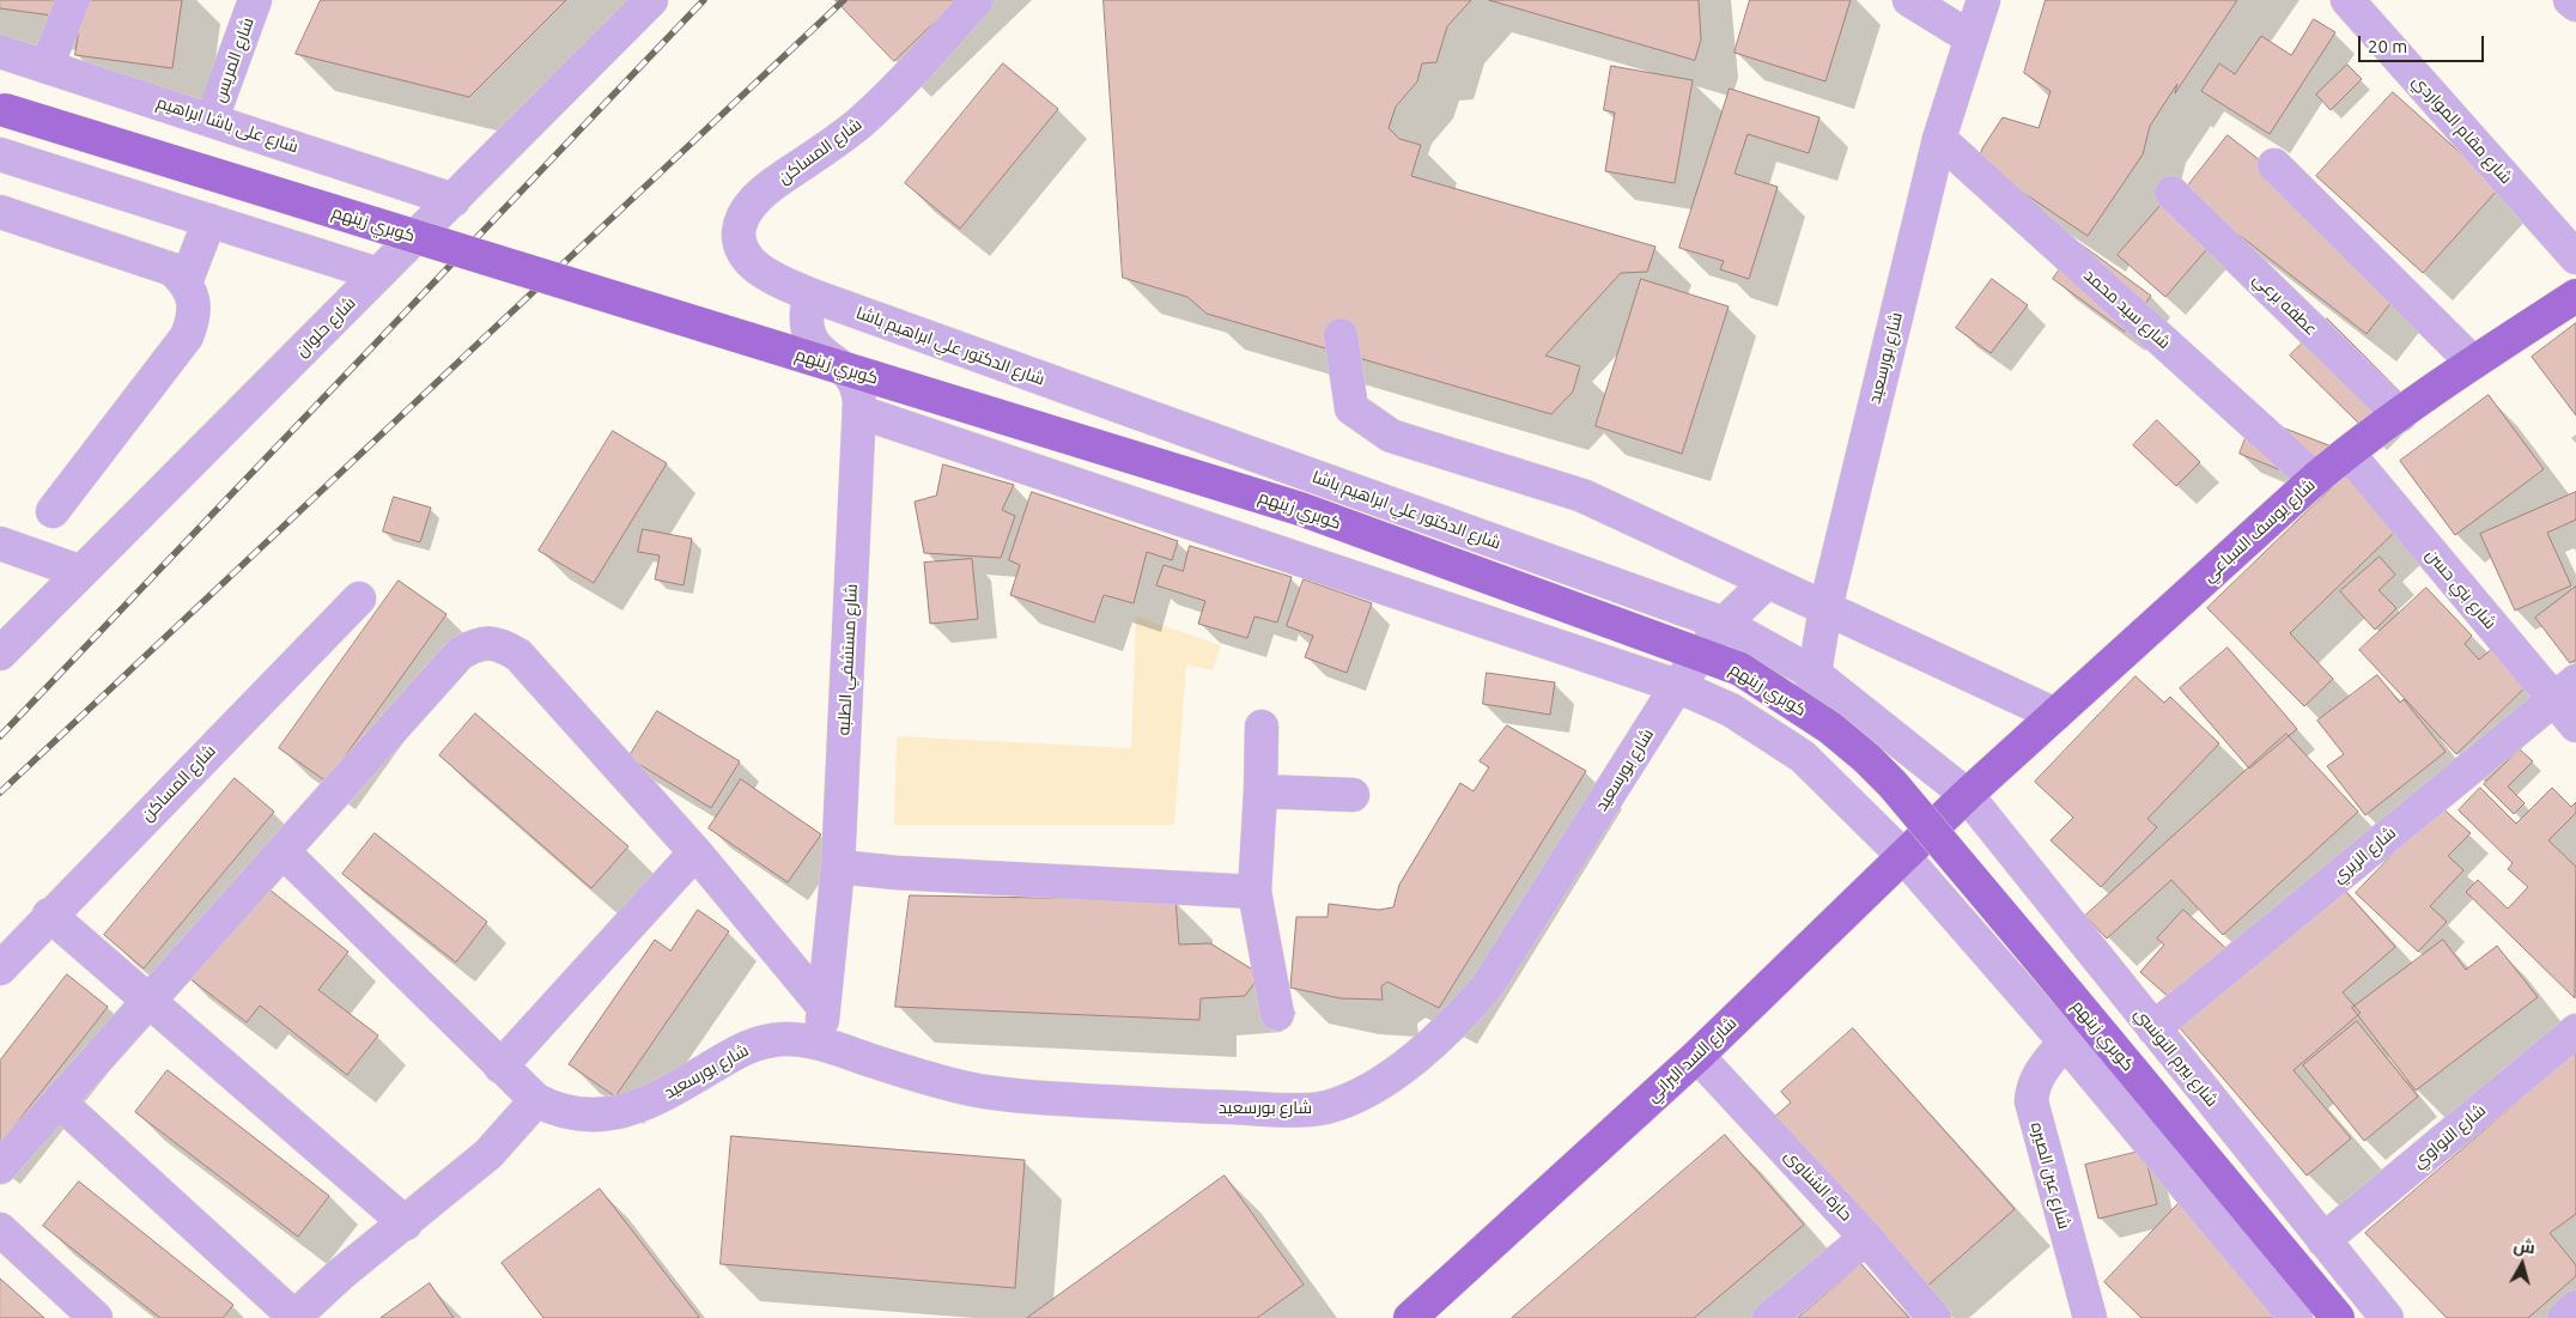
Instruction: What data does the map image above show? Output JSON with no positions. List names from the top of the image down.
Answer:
{
  "streets": {
    "main road": ["كوبري زينهم", "شارع يوسف السباعي", "شارع السد البراني"],
    "street": [
      "شارع المريس",
      "شارع على باشا ابراهيم",
      "شارع مقام المواردي",
      "شارع المساكن",
      "عطفه برعي",
      "شارع سيد محمد",
      "شارع حلوان",
      "شارع الدكتور علي ابراهيم باشا",
      "شارع بورسعيد",
      "شارع بني حسن",
      "شارع مستشفي الطلبه",
      "شارع الزيري",
      "شارع بيرم التونسي",
      "شارع النواوي",
      "شارع عين الصيره",
      "حارة الشناوى"
    ]
  },
  "crossings": [
    ["شارع المريس", "شارع على باشا ابراهيم"],
    ["شارع على باشا ابراهيم", "شارع حلوان"],
    ["شارع المساكن", "شارع الدكتور علي ابراهيم باشا"],
    ["شارع المساكن", "شارع مستشفي الطلبه"],
    ["عطفه برعي", "شارع يوسف السباعي"],
    ["شارع سيد محمد", "شارع بورسعيد"],
    ["شارع سيد محمد", "شارع يوسف السباعي"],
    ["شارع الدكتور علي ابراهيم باشا", "شارع بورسعيد"],
    ["شارع الدكتور علي ابراهيم باشا", "شارع يوسف السباعي"],
    ["شارع الدكتور علي ابراهيم باشا", "شارع مستشفي الطلبه"],
    ["شارع الدكتور علي ابراهيم باشا", "شارع بيرم التونسي"],
    ["شارع الدكتور علي ابراهيم باشا", "شارع السد البراني"],
    ["شارع بورسعيد", "شارع مستشفي الطلبه"],
    ["شارع يوسف السباعي", "شارع بني حسن"],
    ["شارع يوسف السباعي", "شارع بيرم التونسي"],
    ["شارع يوسف السباعي", "شارع السد البراني"],
    ["شارع بني حسن", "شارع الزيري"],
    ["شارع الزيري", "شارع بيرم التونسي"],
    ["شارع بيرم التونسي", "شارع السد البراني"],
    ["شارع بيرم التونسي", "شارع النواوي"],
    ["شارع السد البراني", "حارة الشناوى"]
  ],
  "scale_bar": "20 m",
  "north": "top"
}
